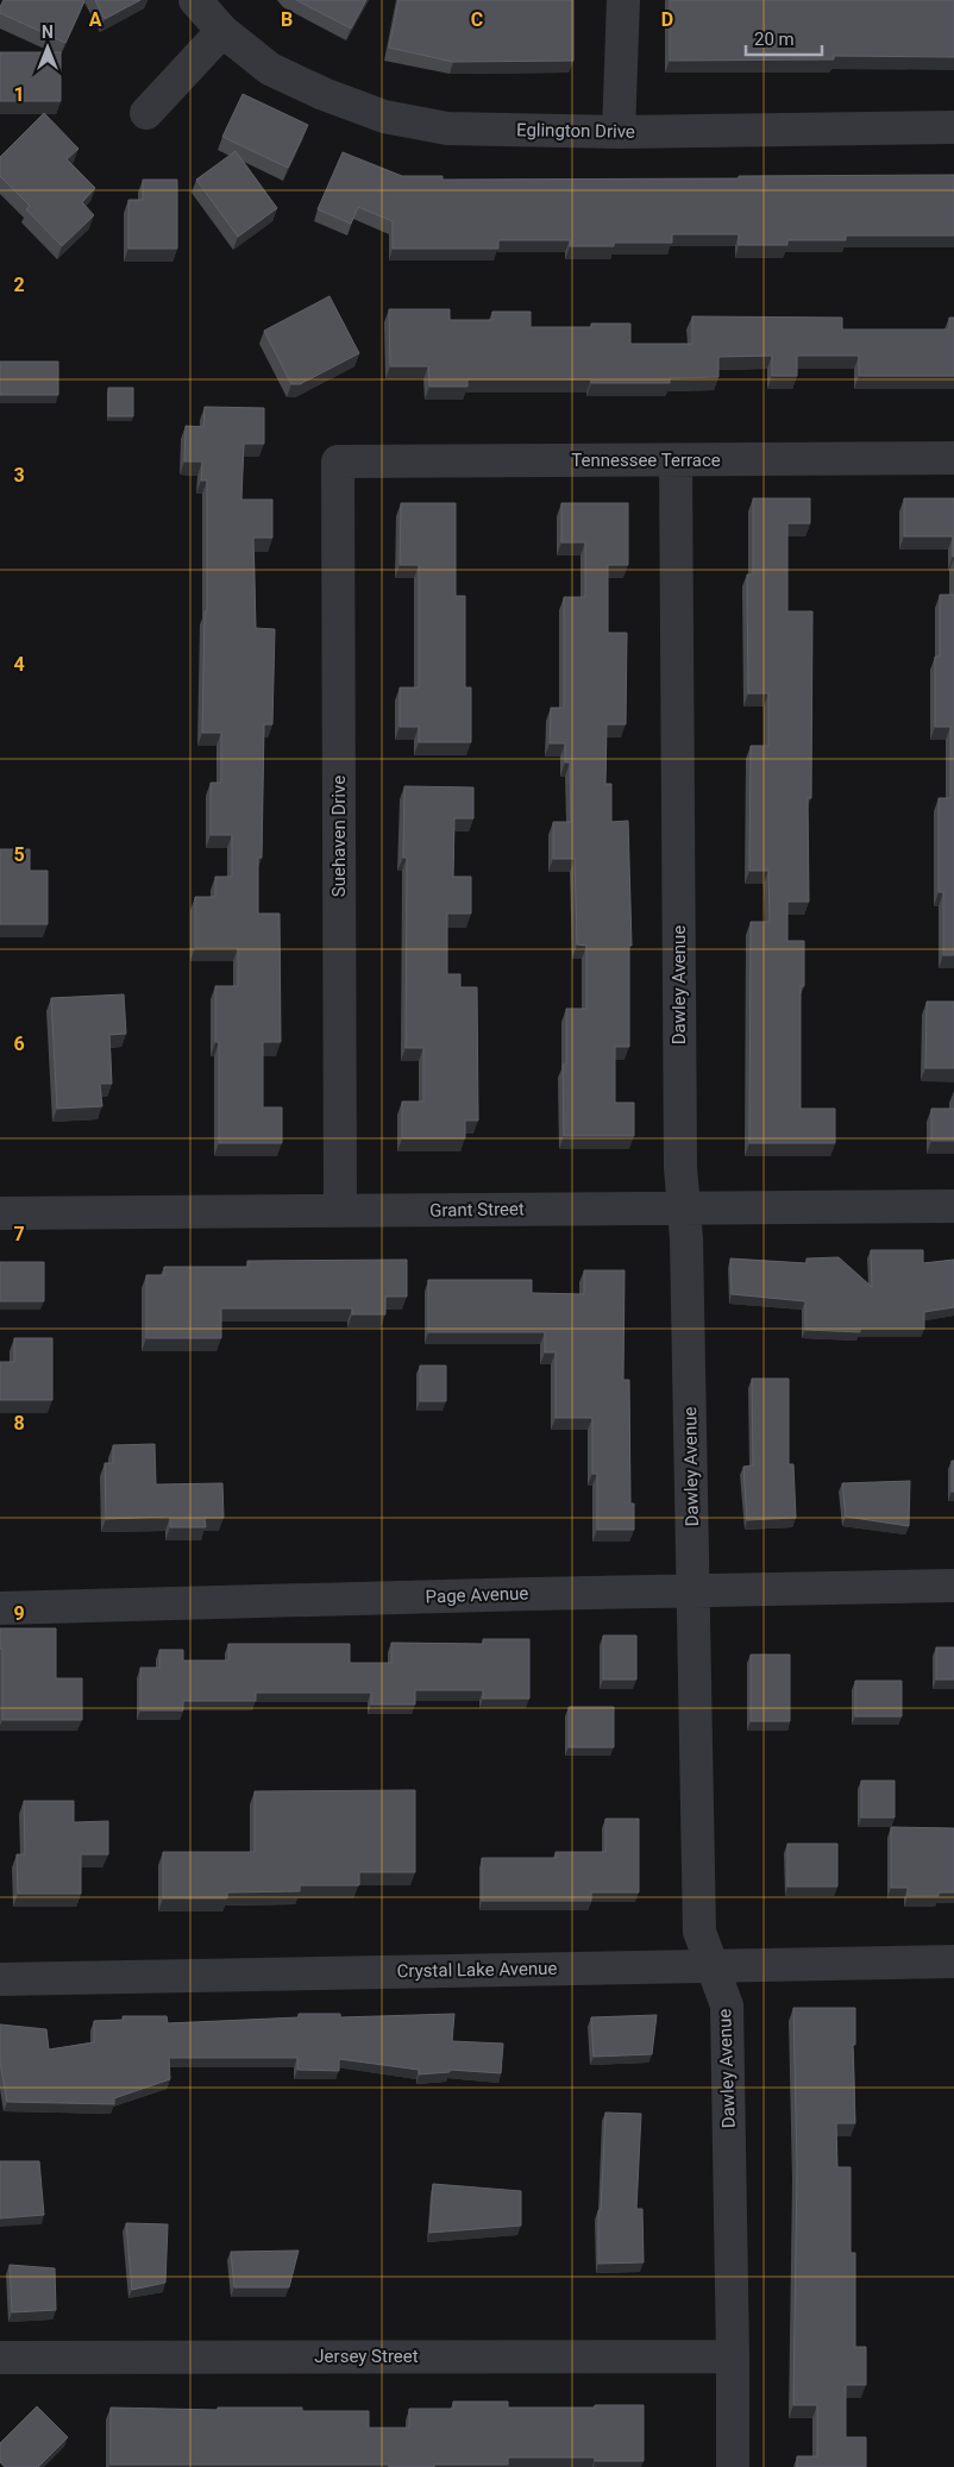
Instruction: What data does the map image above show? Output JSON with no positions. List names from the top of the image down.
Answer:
{
  "streets": {
    "street": [
      "Eglington Drive",
      "Tennessee Terrace",
      "Suehaven Drive",
      "Dawley Avenue",
      "Grant Street",
      "Page Avenue",
      "Crystal Lake Avenue",
      "Jersey Street"
    ]
  },
  "crossings": [
    ["Tennessee Terrace", "Suehaven Drive"],
    ["Tennessee Terrace", "Dawley Avenue"],
    ["Suehaven Drive", "Grant Street"],
    ["Dawley Avenue", "Grant Street"],
    ["Dawley Avenue", "Page Avenue"],
    ["Dawley Avenue", "Crystal Lake Avenue"],
    ["Dawley Avenue", "Jersey Street"]
  ],
  "scale_bar": "20 m",
  "north": "top",
  "grid": {
    "columns": [
      "A",
      "B",
      "C",
      "D"
    ],
    "rows": [
      "1",
      "2",
      "3",
      "4",
      "5",
      "6",
      "7",
      "8",
      "9"
    ]
  }
}
